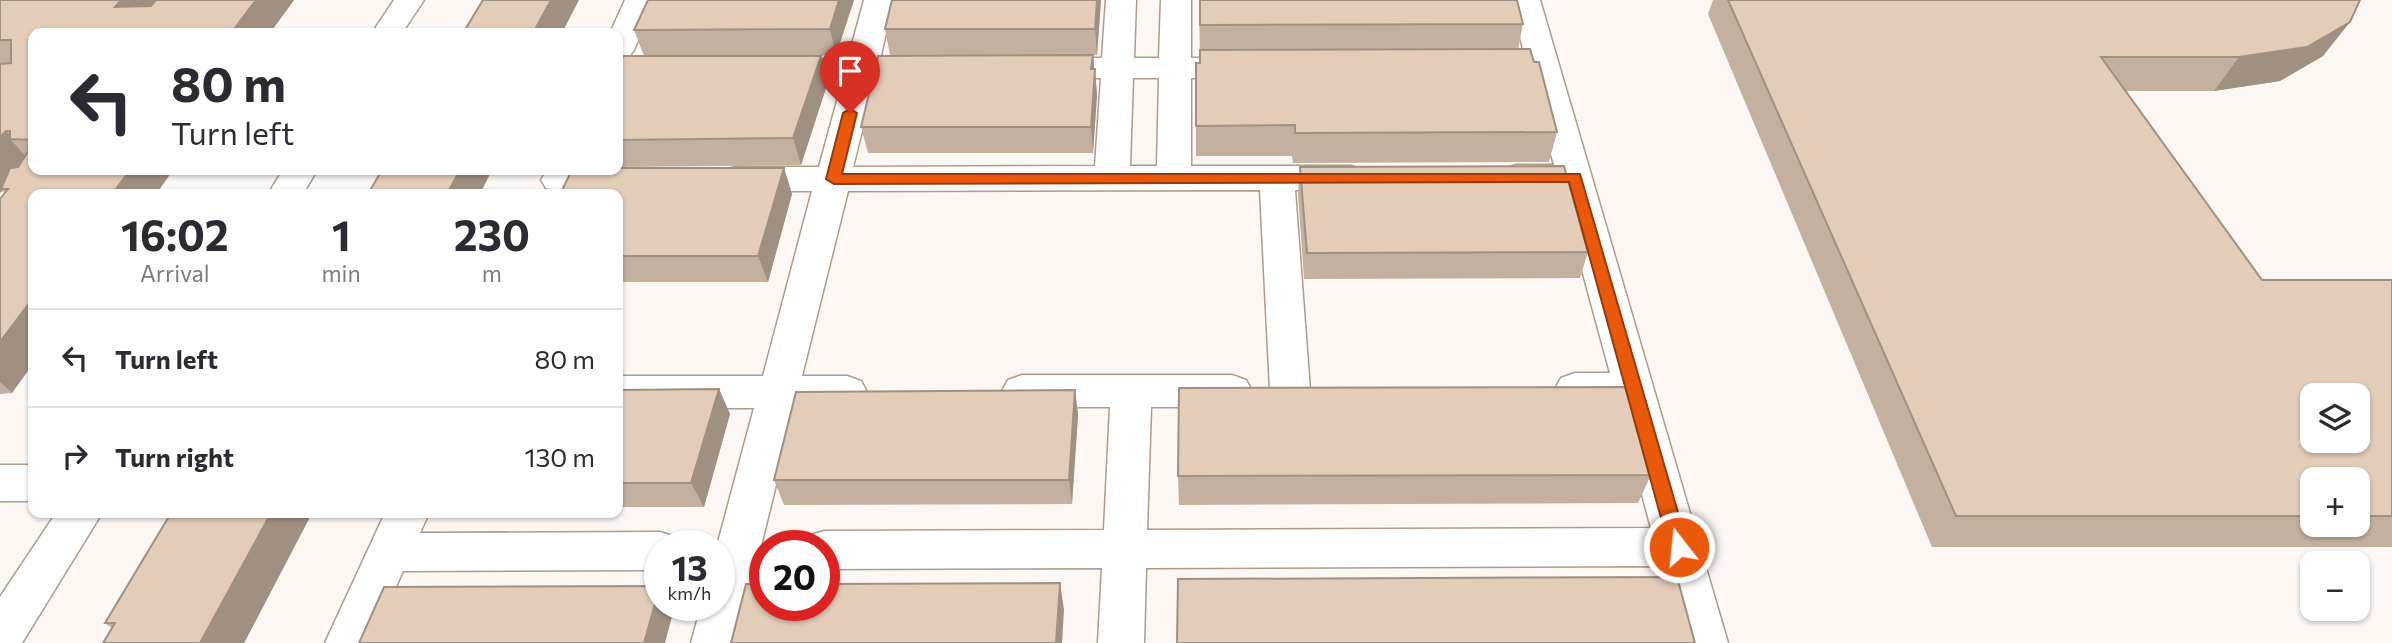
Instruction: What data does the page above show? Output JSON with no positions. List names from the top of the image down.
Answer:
{
  "page": {
    "turn": ["80 m", "Turn left"],
    "eta": [
      "16:02",
      "Arrival",
      "1",
      "min",
      "230",
      "m"
    ],
    "list": [
      {
        "name": "Turn left",
        "value": "80 m"
      },
      {
        "name": "Turn right",
        "value": "130 m"
      }
    ],
    "map_buttons": ["+", "−"],
    "speed": "13 km/h",
    "limit": "20"
  }
}
